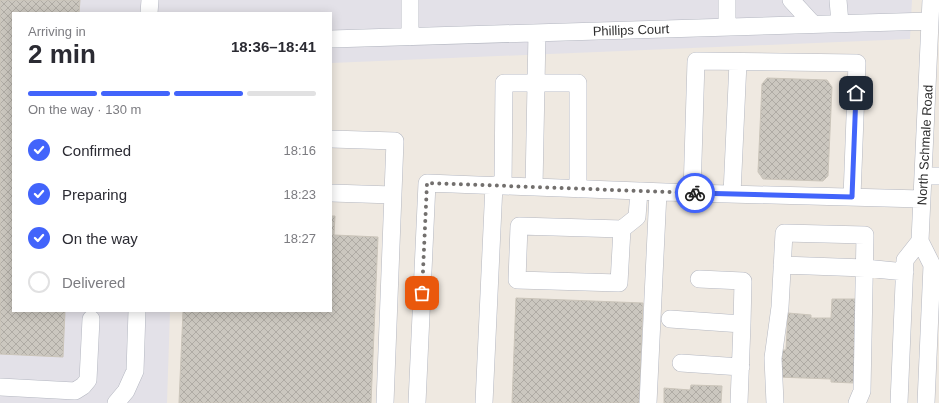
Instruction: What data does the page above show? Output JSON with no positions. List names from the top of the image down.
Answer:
{
  "streets": {
    "street": ["Phillips Court", "North Schmale Road"]
  },
  "crossings": [
    ["Phillips Court", "North Schmale Road"]
  ],
  "page": {
    "heading": ["2 min", "Arriving in", "18:36–18:41"],
    "bar": "On the way · 130 m",
    "list": [
      ["Confirmed", "18:16"],
      ["Preparing", "18:23"],
      ["On the way", "18:27"],
      "Delivered"
    ]
  }
}
